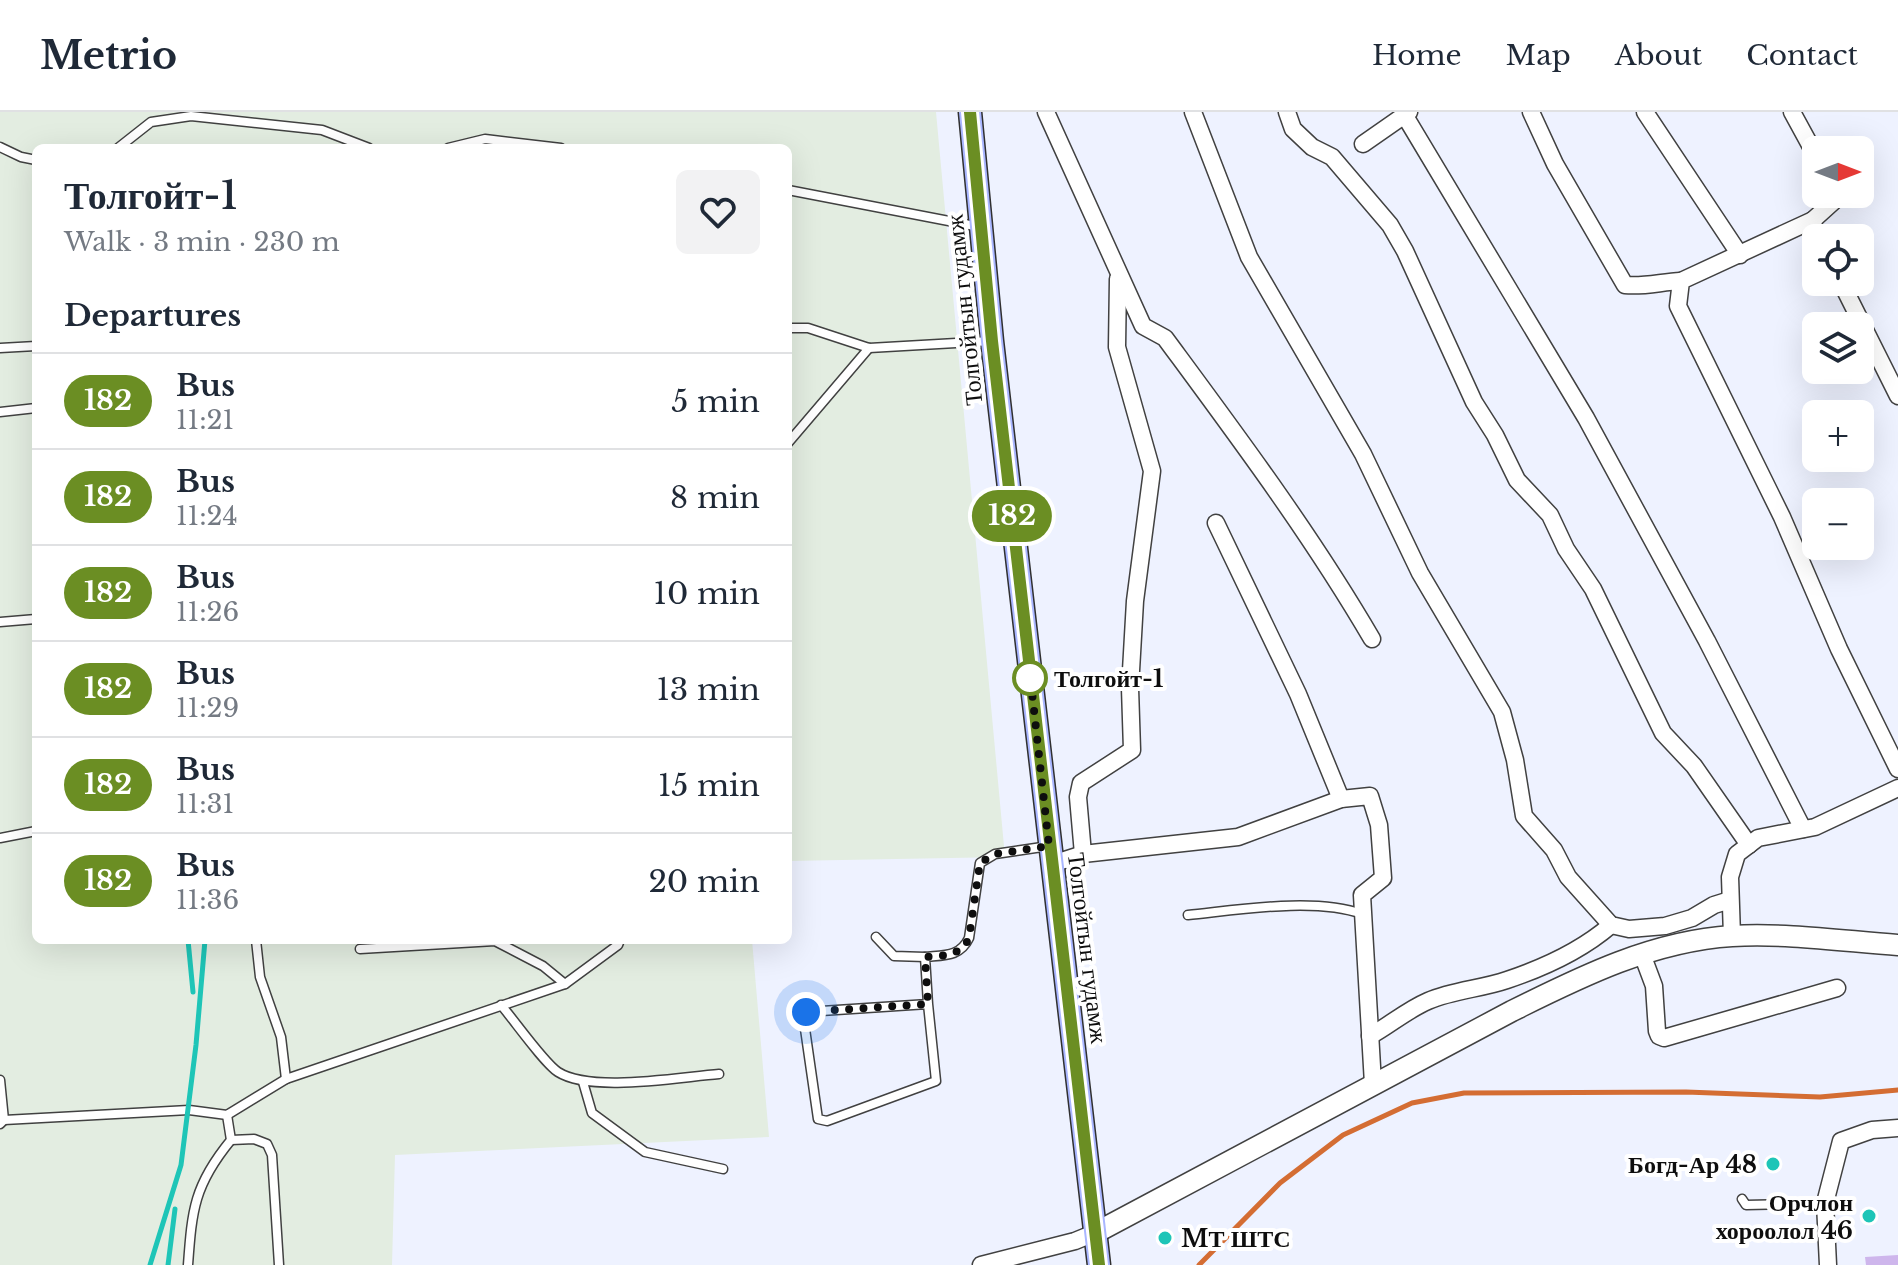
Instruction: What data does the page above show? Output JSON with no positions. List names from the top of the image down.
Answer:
{
  "streets": {
    "main road": ["Толгойтын гудамж"]
  },
  "places": [
    "Толгойт-1",
    "Богд-Ар 48",
    "Орчлон хороолол 46",
    "MТ ШТС"
  ],
  "lines": ["bus line 182"],
  "north": "right",
  "page": {
    "header": "Metrio",
    "nav": [
      "Home",
      "Map",
      "About",
      "Contact"
    ],
    "on_map": "182",
    "map_buttons": ["+", "−"],
    "heading": [
      ["Толгойт-1", "Walk · 3 min · 230 m"],
      "Departures"
    ],
    "list": [
      {
        "mark": "182",
        "name": "Bus",
        "note": "11:21",
        "value": "5 min"
      },
      {
        "mark": "182",
        "name": "Bus",
        "note": "11:24",
        "value": "8 min"
      },
      {
        "mark": "182",
        "name": "Bus",
        "note": "11:26",
        "value": "10 min"
      },
      {
        "mark": "182",
        "name": "Bus",
        "note": "11:29",
        "value": "13 min"
      },
      {
        "mark": "182",
        "name": "Bus",
        "note": "11:31",
        "value": "15 min"
      },
      {
        "mark": "182",
        "name": "Bus",
        "note": "11:36",
        "value": "20 min"
      }
    ]
  }
}
